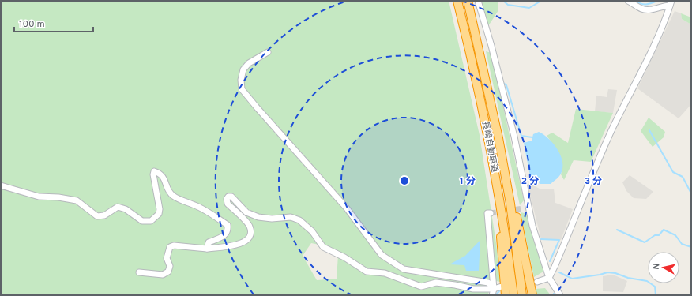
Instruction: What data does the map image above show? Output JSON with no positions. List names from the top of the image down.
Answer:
{
  "streets": {
    "highway": ["長崎自動車道"]
  },
  "scale_bar": "100 m",
  "north": "left",
  "rings": ["1 分", "2 分", "3 分"]
}
